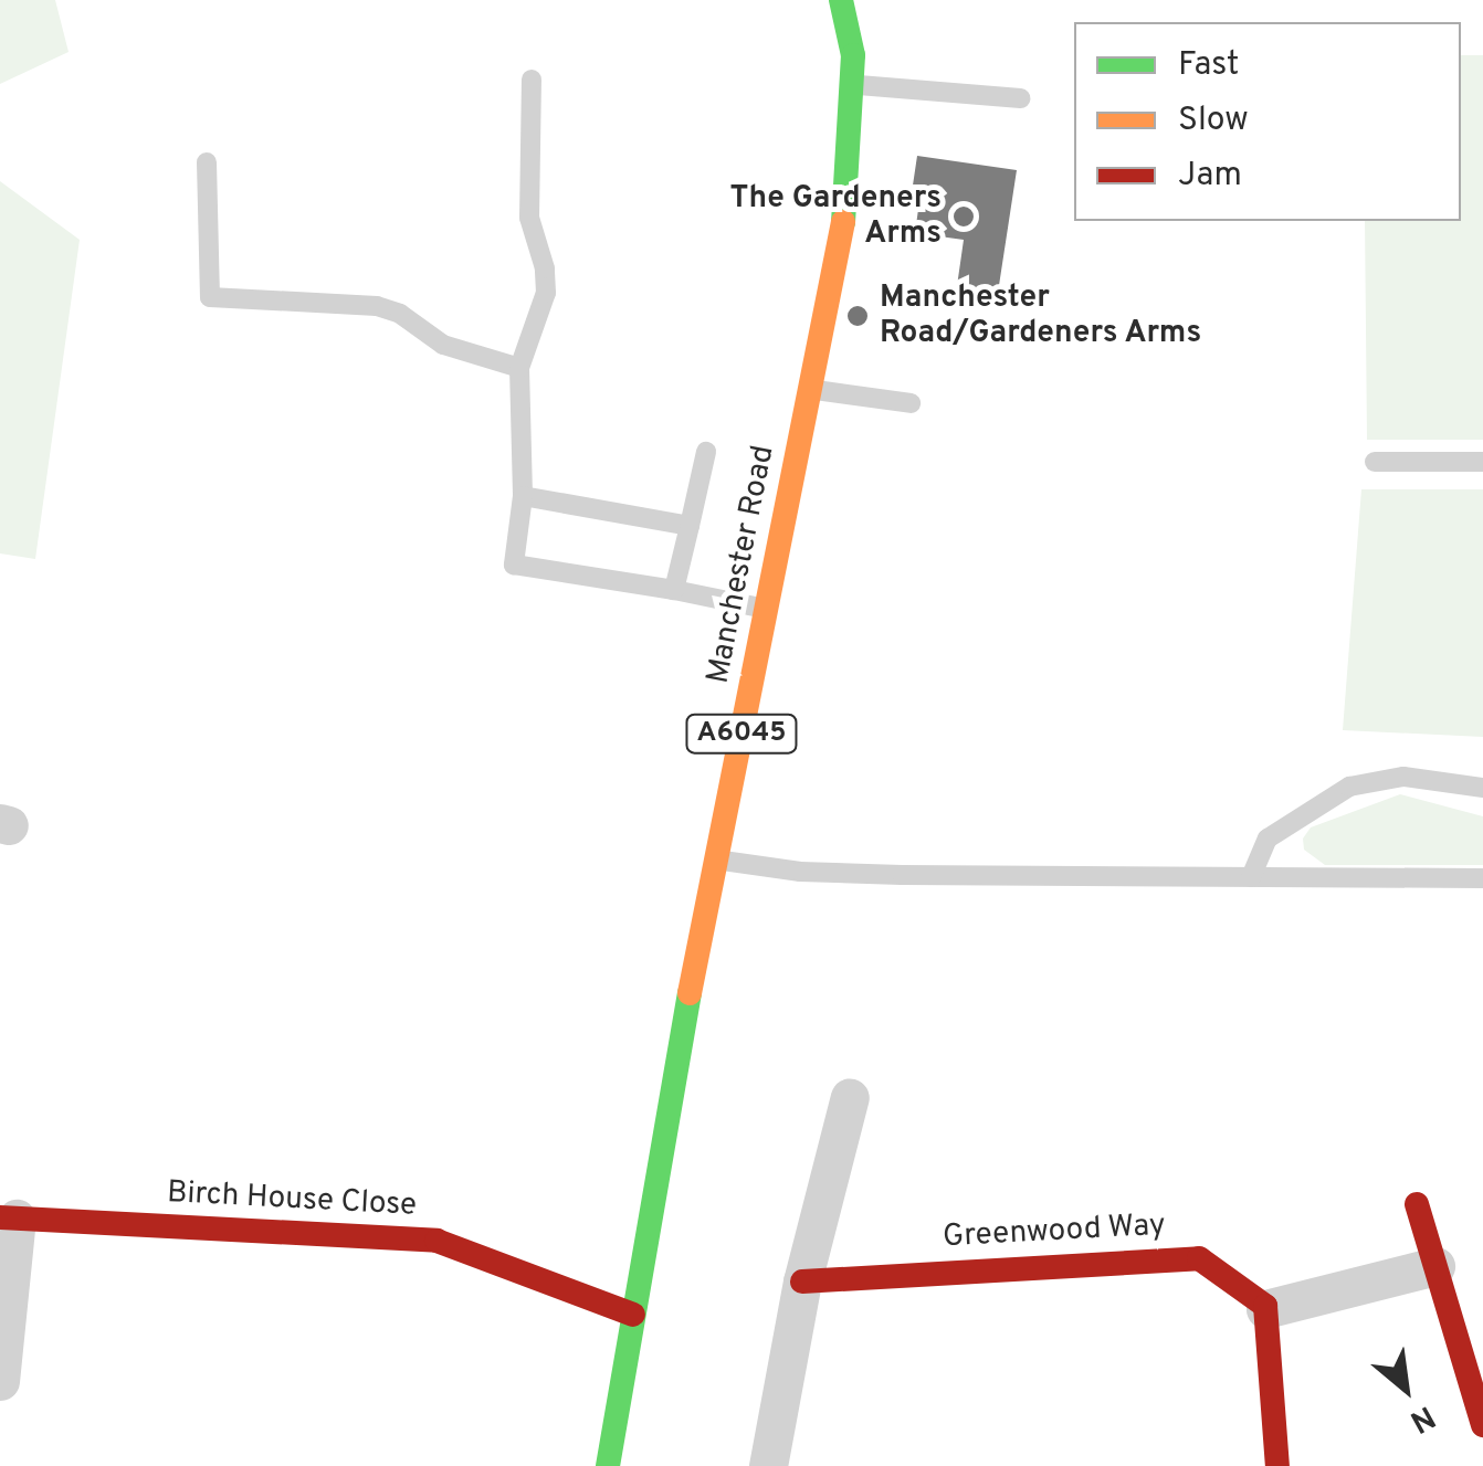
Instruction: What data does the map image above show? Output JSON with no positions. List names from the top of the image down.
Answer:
{
  "streets": {
    "street": [
      "Manchester Road",
      "A6045",
      "Birch House Close",
      "Greenwood Way"
    ]
  },
  "crossings": [
    ["Manchester Road", "Birch House Close"]
  ],
  "places": ["The Gardeners Arms", "Manchester Road/Gardeners Arms"],
  "legend": ["Fast", "Slow", "Jam"],
  "north": "bottom right"
}
